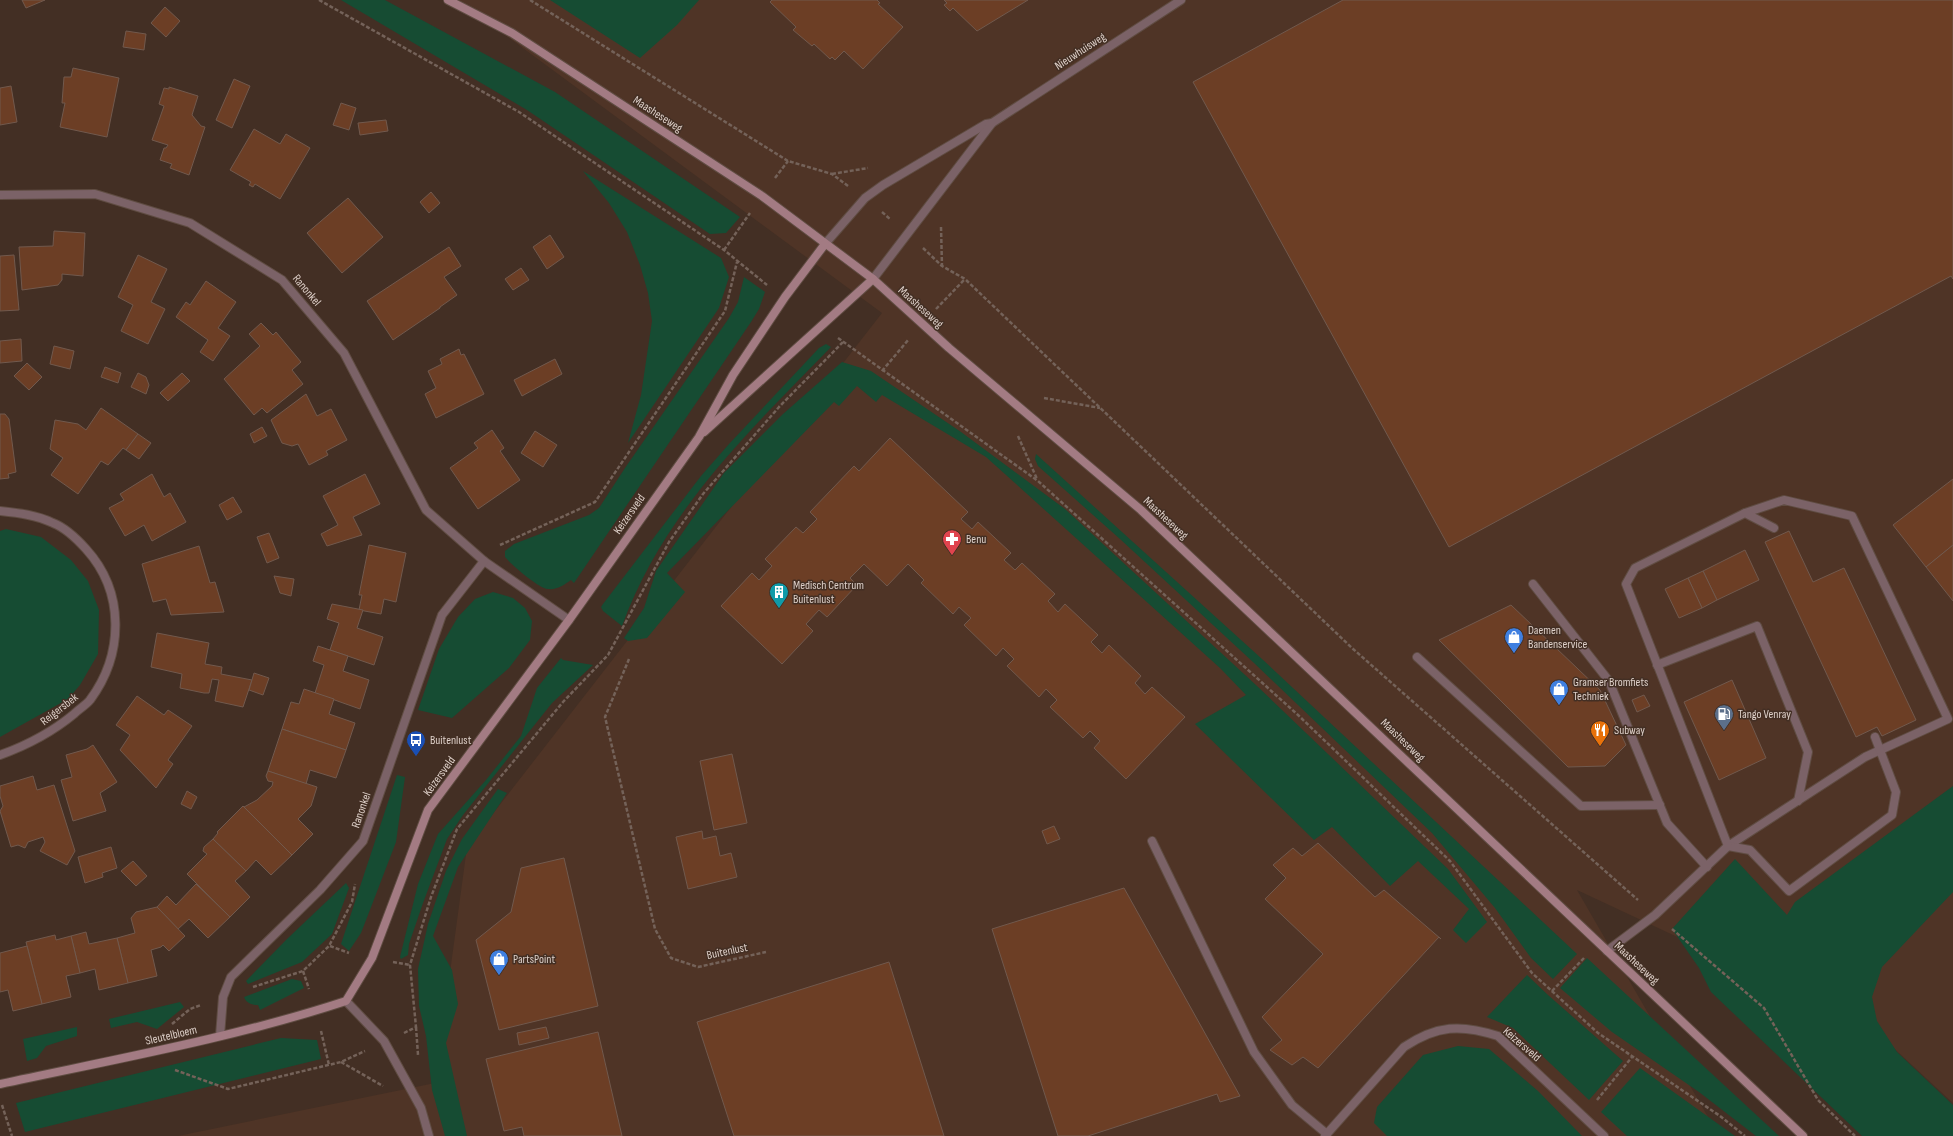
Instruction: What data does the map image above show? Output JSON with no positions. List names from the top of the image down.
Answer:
{
  "streets": {
    "main road": ["Maasheseweg", "Keizersveld", "Sleutelbloem"],
    "street": ["Nieuwhuisweg", "Ranonkel", "Reigersbek"],
    "path": ["Buitenlust"]
  },
  "crossings": [
    ["Nieuwhuisweg", "Maasheseweg"],
    ["Nieuwhuisweg", "Keizersveld"],
    ["Maasheseweg", "Keizersveld"],
    ["Ranonkel", "Keizersveld"],
    ["Ranonkel", "Sleutelbloem"],
    ["Keizersveld", "Sleutelbloem"]
  ],
  "places": {
    "pharmacy": ["Benu"],
    "building": ["Medisch Centrum Buitenlust"],
    "shop": ["Daemen Bandenservice", "Gramser Bromfiets Techniek", "PartsPoint"],
    "fuel station": ["Tango Venray"],
    "restaurant": ["Subway"],
    "bus stop": ["Buitenlust"]
  }
}
